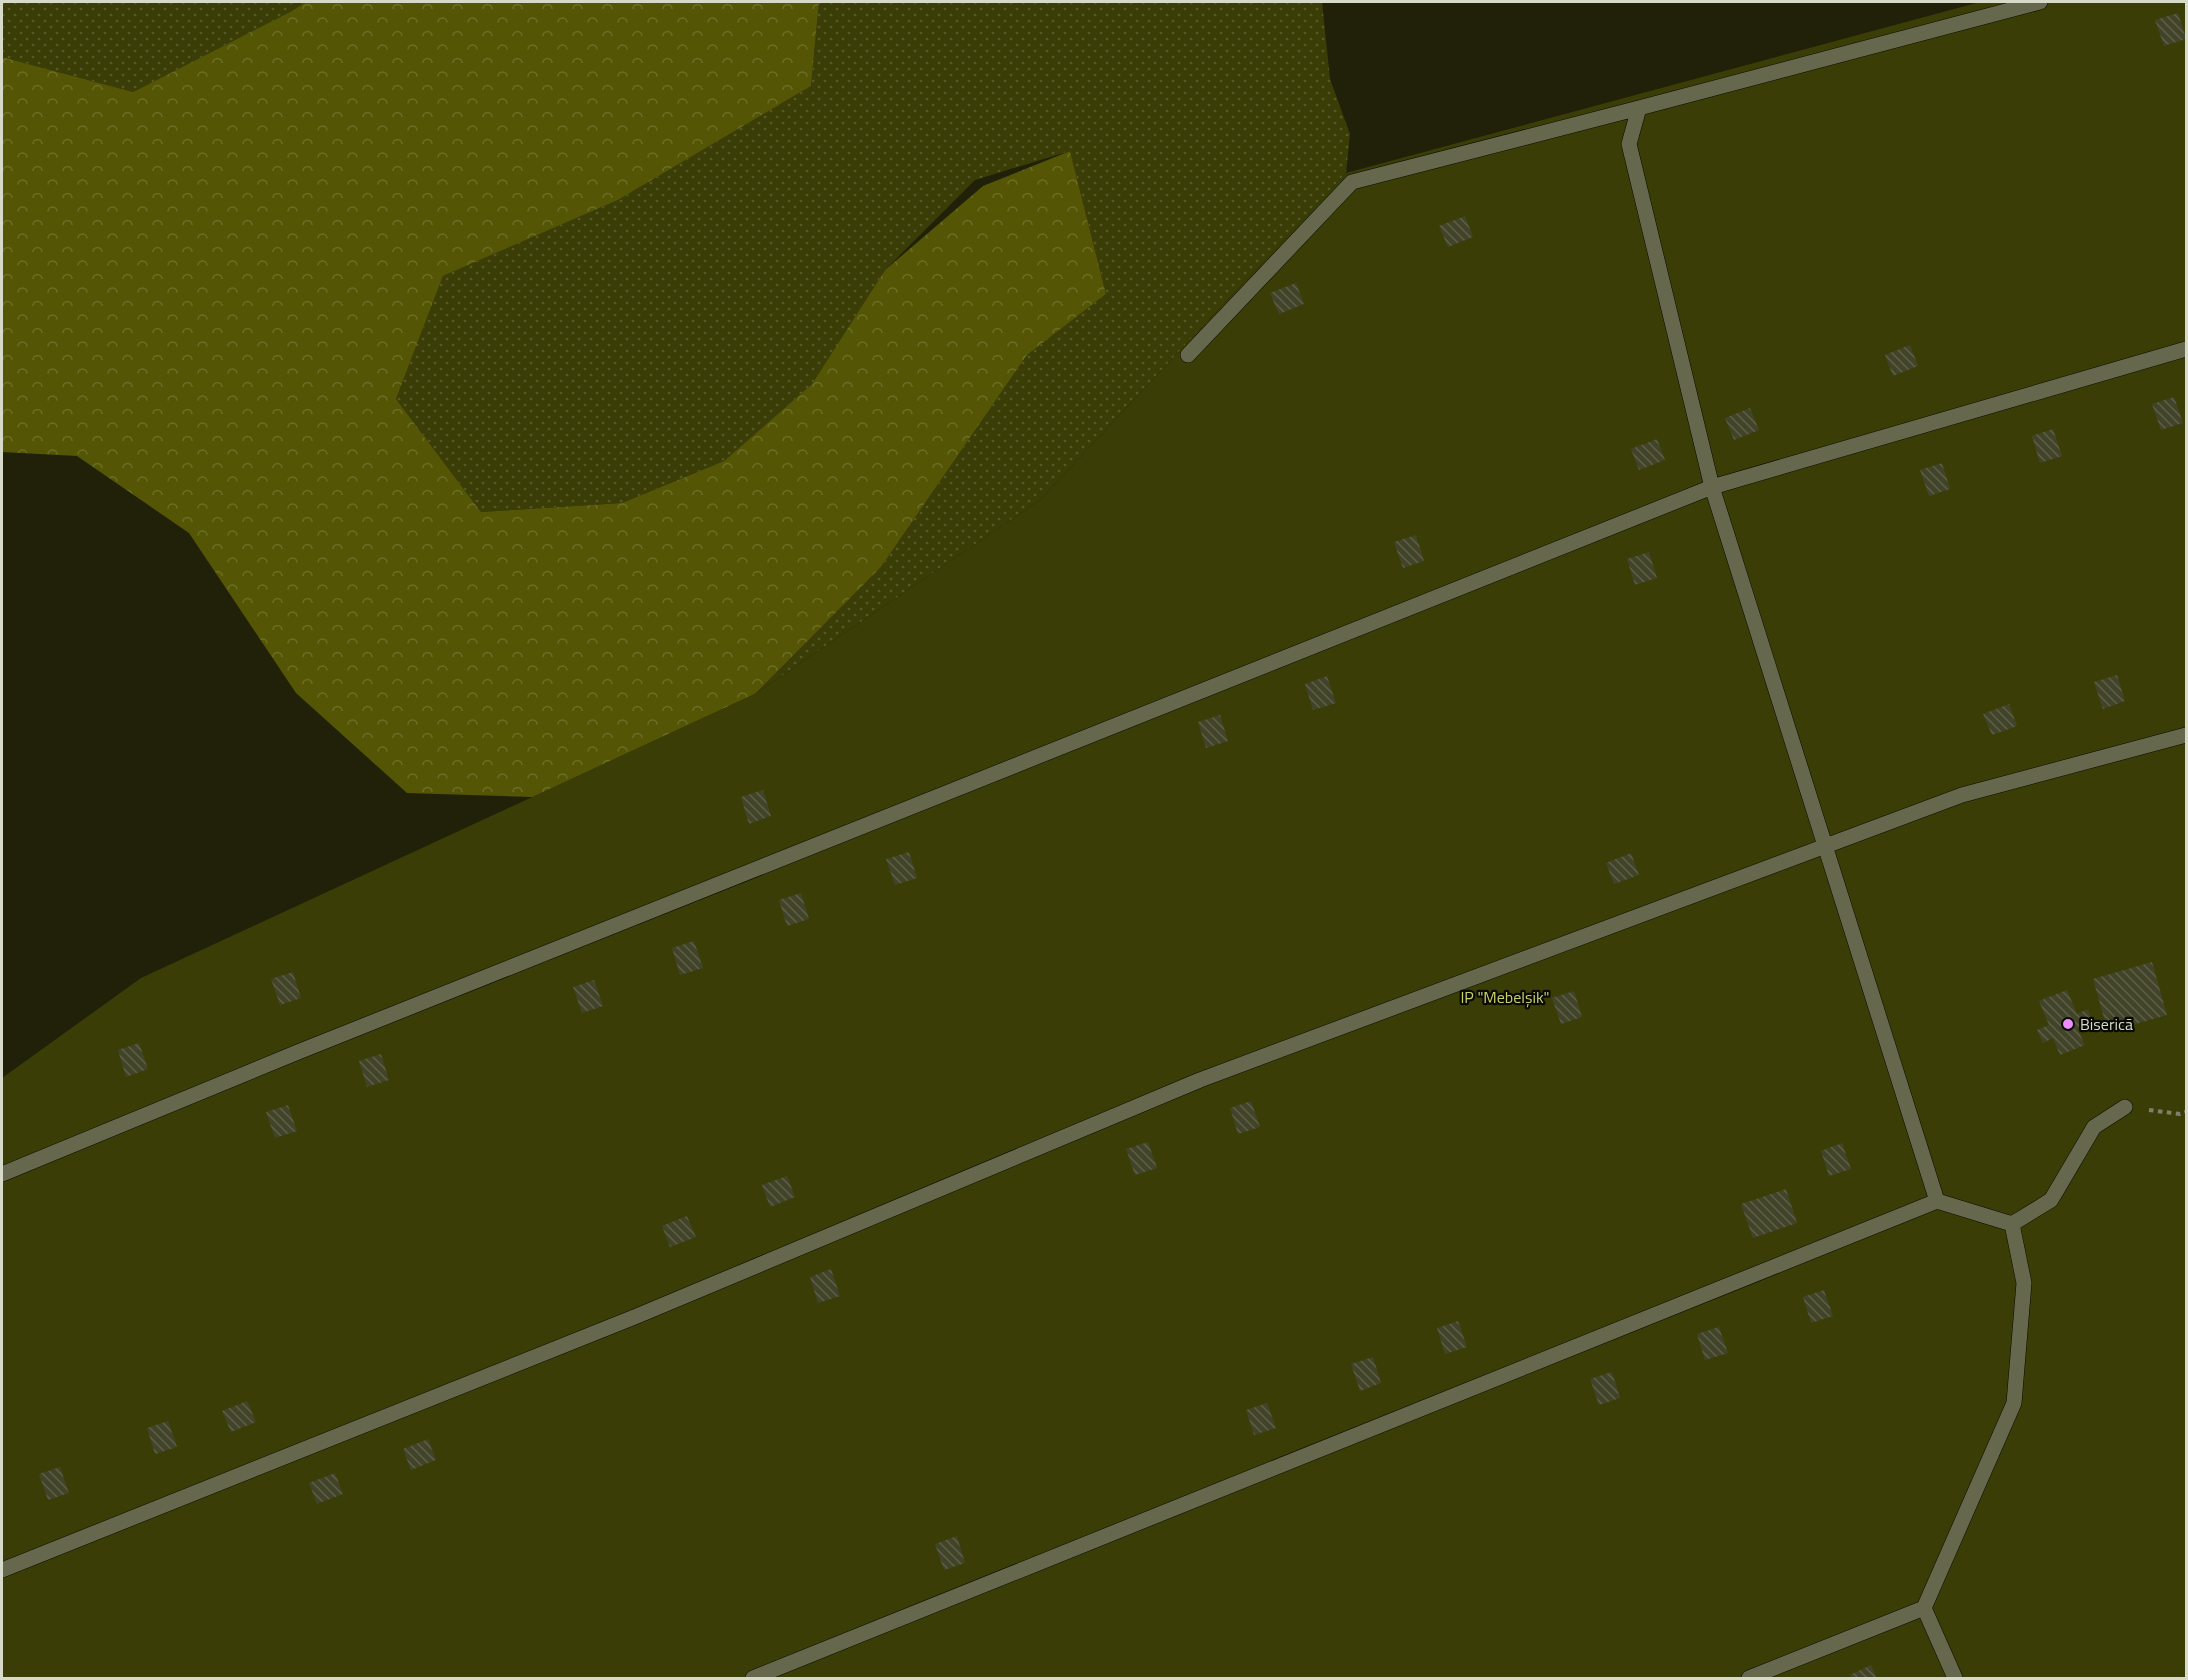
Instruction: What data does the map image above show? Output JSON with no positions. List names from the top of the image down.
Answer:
{
  "parks": ["IP \"Mebelșik\""],
  "places": ["Biserică"]
}
